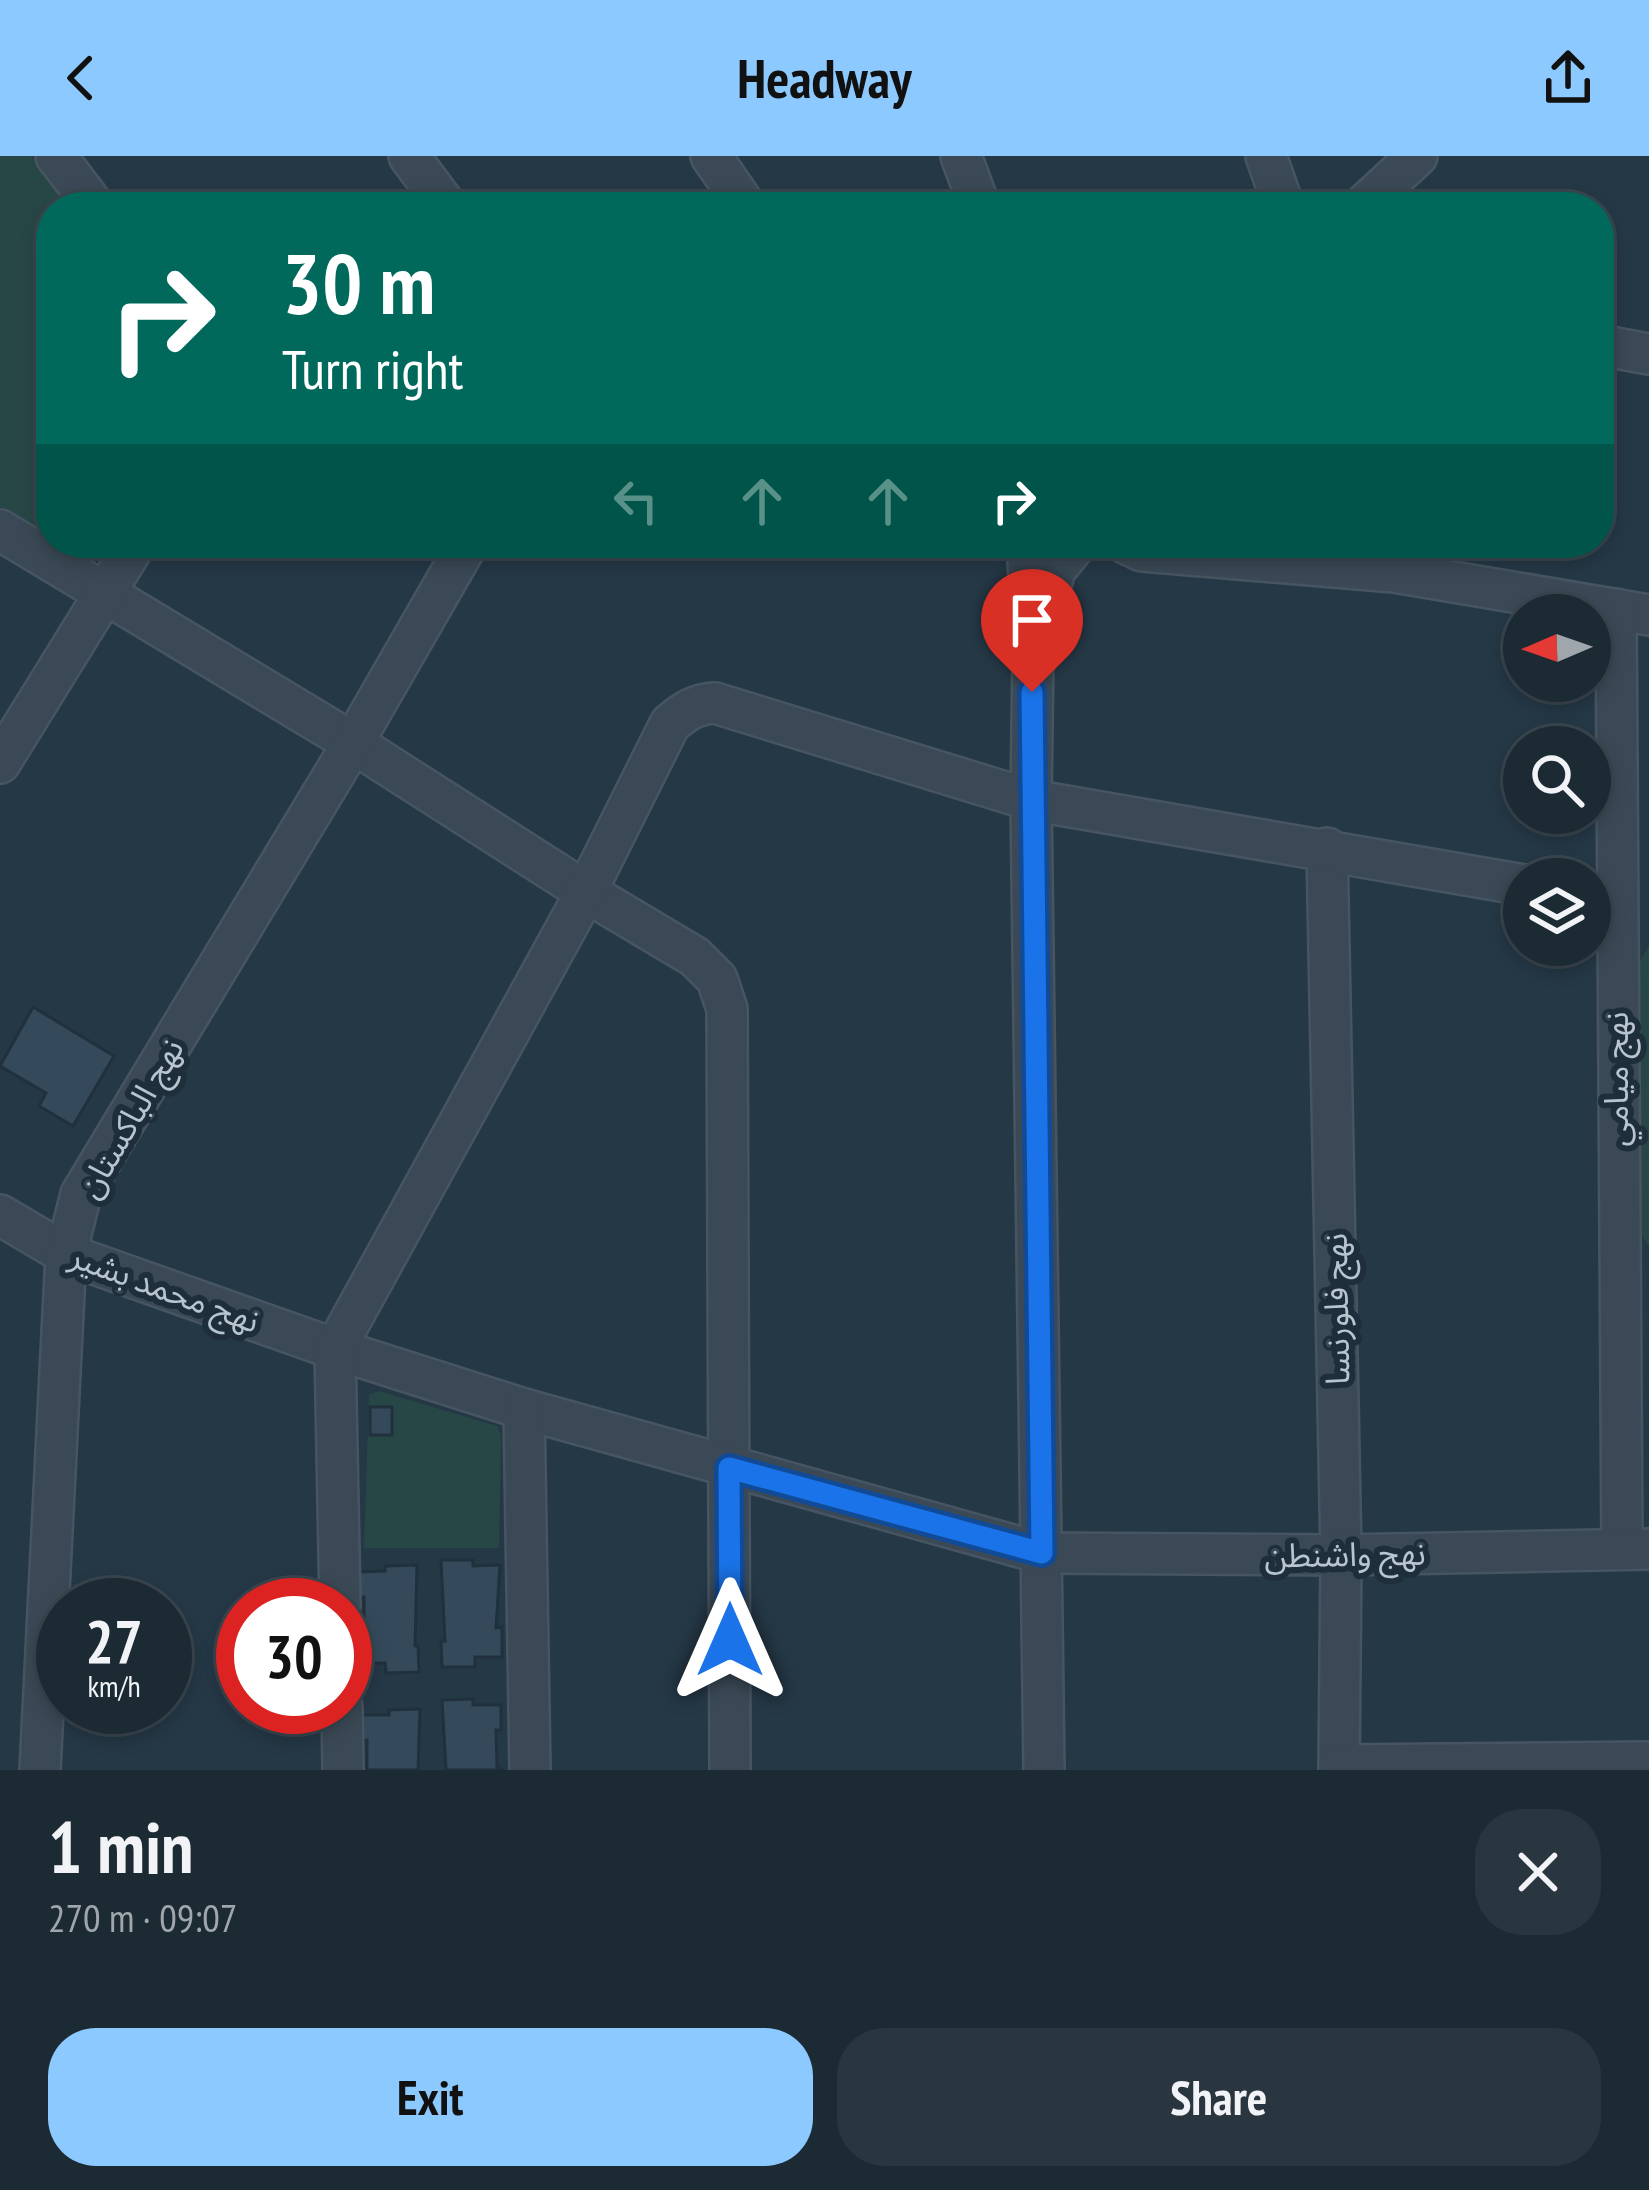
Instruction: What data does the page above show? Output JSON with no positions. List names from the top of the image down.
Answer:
{
  "streets": {
    "street": [
      "نهج ميامي",
      "نهج الباكستان",
      "نهج محمد بشير",
      "نهج فلورنسا",
      "نهج واشنطن"
    ]
  },
  "crossings": [
    ["نهج ميامي", "نهج واشنطن"],
    ["نهج الباكستان", "نهج محمد بشير"],
    ["نهج محمد بشير", "نهج واشنطن"],
    ["نهج فلورنسا", "نهج واشنطن"]
  ],
  "north": "left",
  "page": {
    "header": "Headway",
    "turn": ["30 m", "Turn right"],
    "speed": "27 km/h",
    "limit": "30",
    "heading": ["1 min", "270 m · 09:07"],
    "buttons": ["Exit", "Share"]
  }
}
